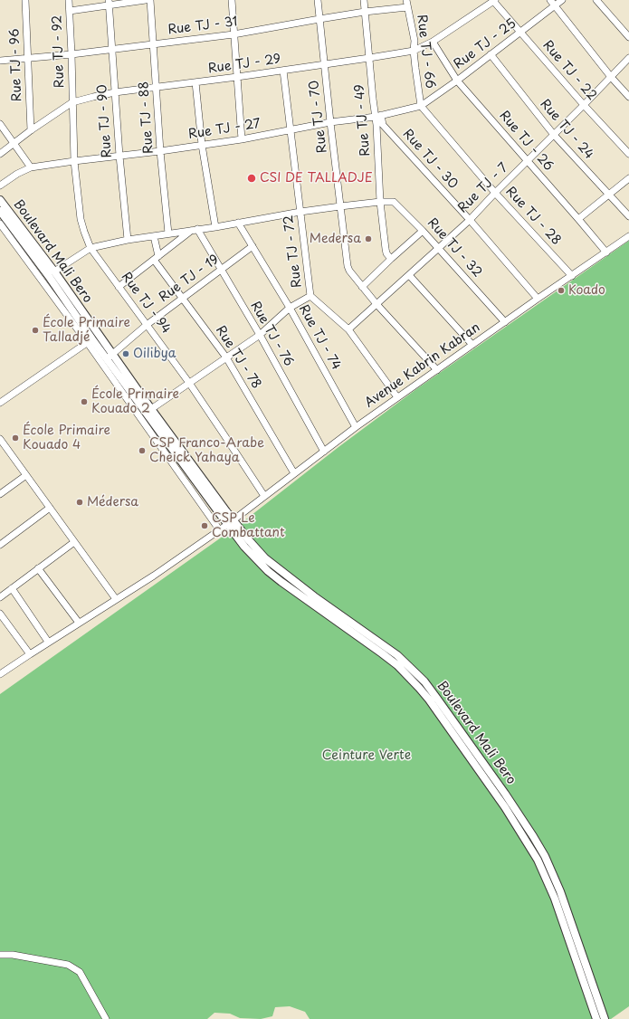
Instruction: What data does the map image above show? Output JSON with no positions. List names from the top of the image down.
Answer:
{
  "streets": {
    "main road": ["Boulevard Mali Bero"],
    "street": [
      "Rue TJ - 31",
      "Rue TJ - 25",
      "Rue TJ - 92",
      "Rue TJ - 66",
      "Rue TJ - 29",
      "Rue TJ - 96",
      "Rue TJ - 22",
      "Rue TJ - 70",
      "Rue TJ - 88",
      "Rue TJ - 49",
      "Rue TJ - 90",
      "Rue TJ - 27",
      "Rue TJ - 24",
      "Rue TJ - 26",
      "Rue TJ - 30",
      "Rue TJ - 7",
      "Rue TJ - 28",
      "Rue TJ - 32",
      "Rue TJ - 72",
      "Rue TJ - 19",
      "Rue TJ - 94",
      "Rue TJ - 76",
      "Rue TJ - 74",
      "Rue TJ - 78",
      "Avenue Kabrin Kabran"
    ]
  },
  "crossings": [
    ["Rue TJ - 31", "Rue TJ - 92"],
    ["Rue TJ - 31", "Rue TJ - 66"],
    ["Rue TJ - 31", "Rue TJ - 96"],
    ["Rue TJ - 31", "Rue TJ - 70"],
    ["Rue TJ - 31", "Rue TJ - 88"],
    ["Rue TJ - 31", "Rue TJ - 49"],
    ["Rue TJ - 31", "Rue TJ - 90"],
    ["Rue TJ - 25", "Rue TJ - 66"],
    ["Rue TJ - 25", "Rue TJ - 22"],
    ["Rue TJ - 25", "Rue TJ - 27"],
    ["Rue TJ - 25", "Rue TJ - 24"],
    ["Rue TJ - 25", "Rue TJ - 26"],
    ["Rue TJ - 25", "Rue TJ - 28"],
    ["Rue TJ - 92", "Rue TJ - 29"],
    ["Rue TJ - 92", "Rue TJ - 94"],
    ["Rue TJ - 66", "Rue TJ - 29"],
    ["Rue TJ - 66", "Rue TJ - 27"],
    ["Rue TJ - 66", "Rue TJ - 28"],
    ["Rue TJ - 29", "Rue TJ - 96"],
    ["Rue TJ - 29", "Rue TJ - 22"],
    ["Rue TJ - 29", "Rue TJ - 70"],
    ["Rue TJ - 29", "Rue TJ - 88"],
    ["Rue TJ - 29", "Rue TJ - 49"],
    ["Rue TJ - 29", "Rue TJ - 90"],
    ["Rue TJ - 29", "Rue TJ - 26"],
    ["Rue TJ - 29", "Rue TJ - 72"],
    ["Rue TJ - 29", "Rue TJ - 94"],
    ["Rue TJ - 22", "Rue TJ - 7"],
    ["Rue TJ - 70", "Rue TJ - 27"],
    ["Rue TJ - 70", "Rue TJ - 7"],
    ["Rue TJ - 70", "Rue TJ - 32"],
    ["Rue TJ - 70", "Avenue Kabrin Kabran"],
    ["Rue TJ - 88", "Rue TJ - 27"],
    ["Rue TJ - 88", "Rue TJ - 32"],
    ["Rue TJ - 49", "Rue TJ - 27"],
    ["Rue TJ - 49", "Rue TJ - 30"],
    ["Rue TJ - 49", "Rue TJ - 32"],
    ["Rue TJ - 90", "Rue TJ - 27"],
    ["Rue TJ - 90", "Rue TJ - 32"],
    ["Rue TJ - 27", "Rue TJ - 30"],
    ["Rue TJ - 27", "Rue TJ - 28"],
    ["Rue TJ - 27", "Rue TJ - 72"],
    ["Rue TJ - 27", "Rue TJ - 94"],
    ["Rue TJ - 24", "Rue TJ - 7"],
    ["Rue TJ - 26", "Rue TJ - 7"],
    ["Rue TJ - 26", "Avenue Kabrin Kabran"],
    ["Rue TJ - 30", "Rue TJ - 7"],
    ["Rue TJ - 30", "Avenue Kabrin Kabran"],
    ["Rue TJ - 7", "Rue TJ - 28"],
    ["Rue TJ - 7", "Rue TJ - 32"],
    ["Rue TJ - 7", "Rue TJ - 72"],
    ["Rue TJ - 28", "Avenue Kabrin Kabran"],
    ["Rue TJ - 32", "Rue TJ - 72"],
    ["Rue TJ - 32", "Rue TJ - 94"],
    ["Rue TJ - 32", "Rue TJ - 76"],
    ["Rue TJ - 32", "Rue TJ - 74"],
    ["Rue TJ - 32", "Avenue Kabrin Kabran"],
    ["Boulevard Mali Bero", "Rue TJ - 19"],
    ["Rue TJ - 72", "Avenue Kabrin Kabran"],
    ["Rue TJ - 19", "Rue TJ - 94"],
    ["Rue TJ - 19", "Rue TJ - 76"],
    ["Rue TJ - 19", "Rue TJ - 74"],
    ["Rue TJ - 19", "Rue TJ - 78"],
    ["Rue TJ - 94", "Avenue Kabrin Kabran"],
    ["Rue TJ - 76", "Avenue Kabrin Kabran"],
    ["Rue TJ - 74", "Avenue Kabrin Kabran"],
    ["Rue TJ - 78", "Avenue Kabrin Kabran"]
  ],
  "parks": ["Ceinture Verte"],
  "places": [
    "CSI DE TALLADJE",
    "Medersa",
    "Koado",
    "École Primaire Talladjé",
    "Oilibya",
    "École Primaire Kouado 2",
    "École Primaire Kouado 4",
    "CSP Franco-Arabe Cheick Yahaya",
    "Médersa",
    "CSP Le Combattant"
  ]
}
